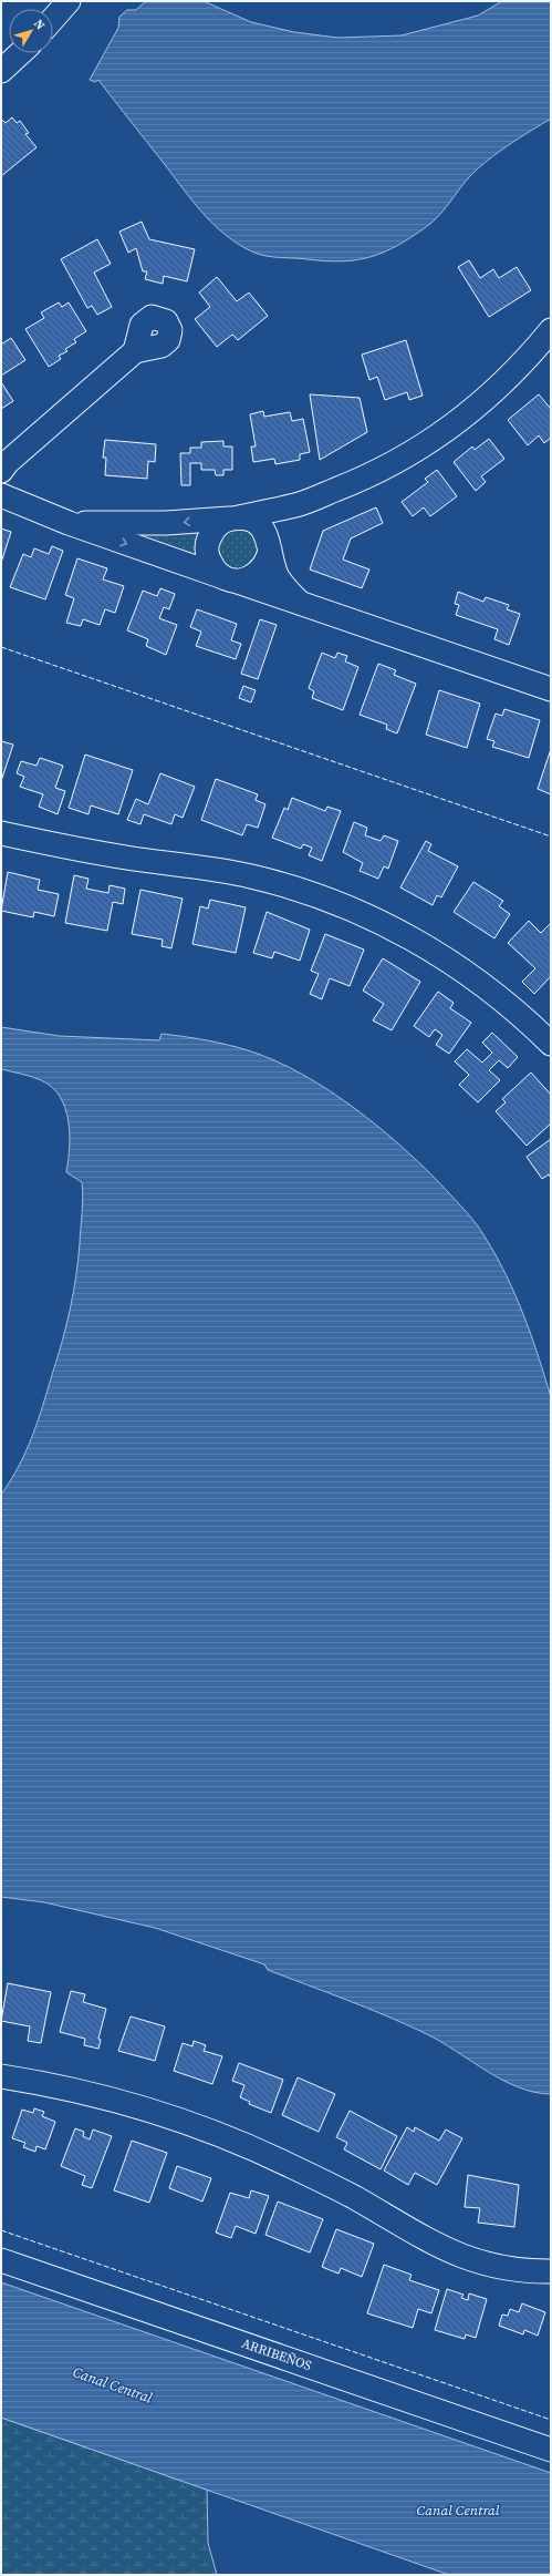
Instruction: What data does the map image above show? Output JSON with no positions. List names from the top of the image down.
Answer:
{
  "streets": {
    "street": ["ARRIBEÑOS"]
  },
  "water": ["Canal Central"],
  "north": "top right"
}
